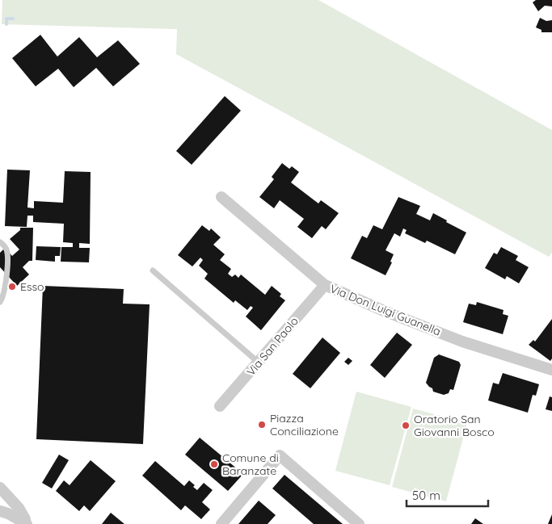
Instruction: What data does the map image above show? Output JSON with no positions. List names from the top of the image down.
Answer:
{
  "streets": {
    "street": ["Via Don Luigi Guanella", "Via San Paolo"]
  },
  "crossings": [
    ["Via Don Luigi Guanella", "Via San Paolo"]
  ],
  "places": [
    "Esso",
    "Piazza Conciliazione",
    "Oratorio San Giovanni Bosco",
    "Comune di Baranzate"
  ],
  "scale_bar": "50 m"
}
